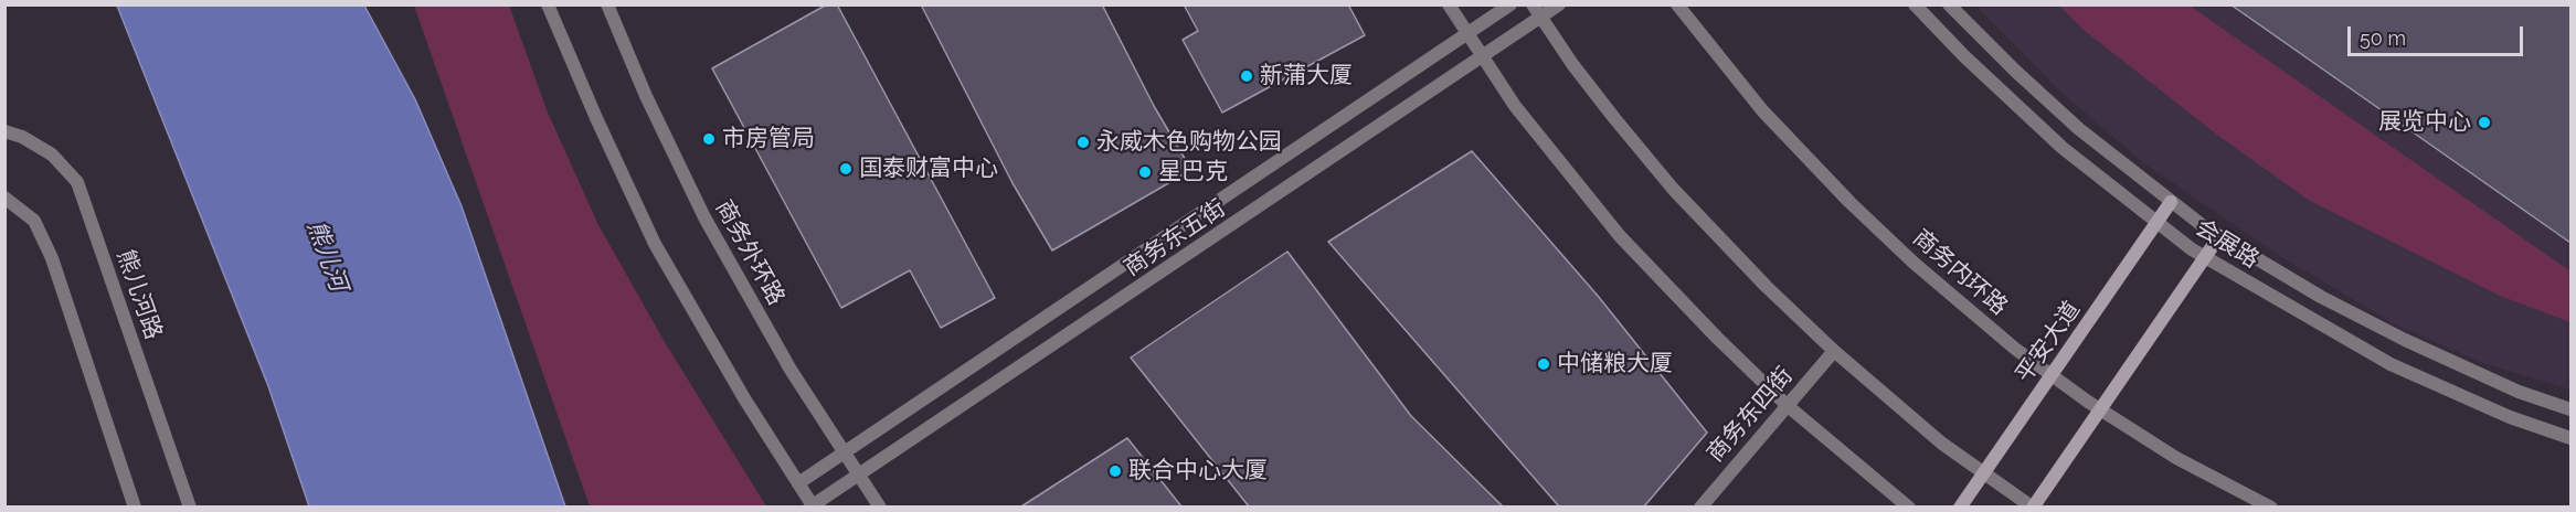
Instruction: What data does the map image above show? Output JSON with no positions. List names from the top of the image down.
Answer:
{
  "streets": {
    "main road": ["平安大道"],
    "street": [
      "商务东五街",
      "会展路",
      "商务外环路",
      "商务内环路",
      "熊儿河路",
      "商务东四街"
    ]
  },
  "crossings": [
    ["商务东五街", "商务外环路"],
    ["会展路", "平安大道"],
    ["商务内环路", "平安大道"]
  ],
  "water": ["熊儿河"],
  "places": [
    "新蒲大厦",
    "展览中心",
    "市房管局",
    "永威木色购物公园",
    "国泰财富中心",
    "星巴克",
    "中储粮大厦",
    "联合中心大厦"
  ],
  "scale_bar": "50 m"
}
